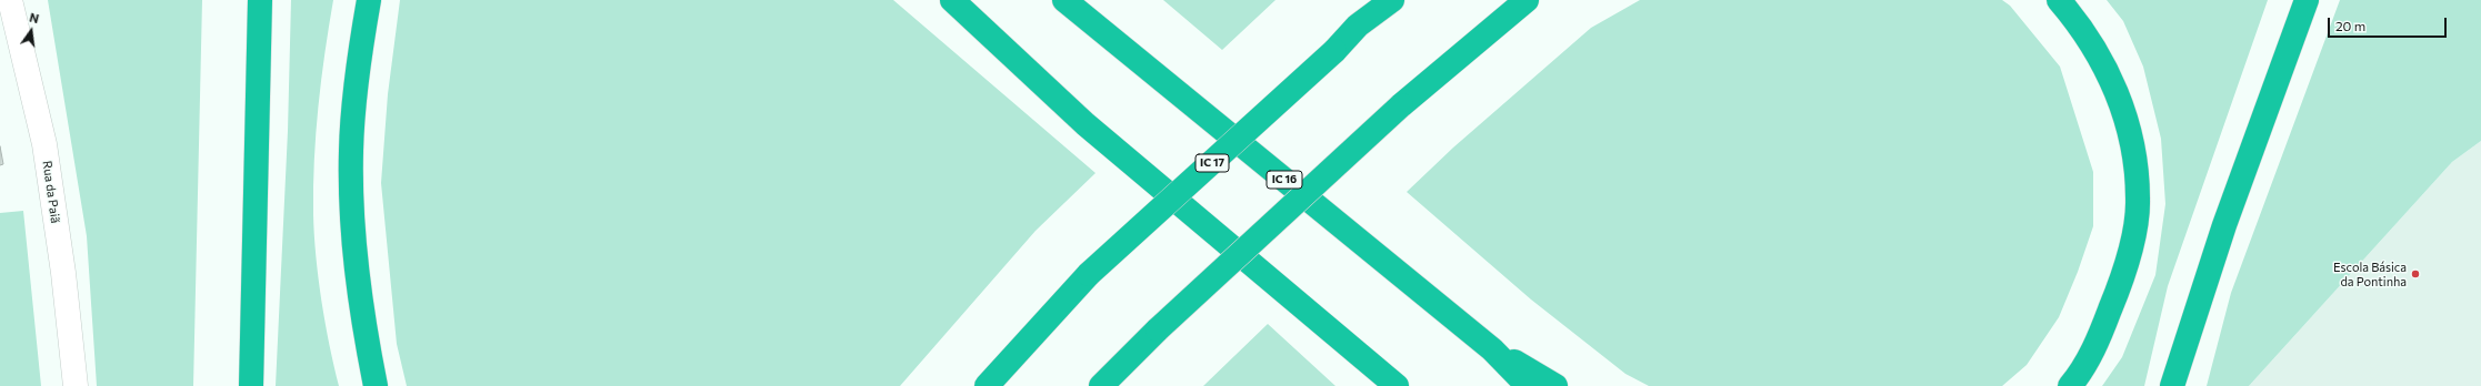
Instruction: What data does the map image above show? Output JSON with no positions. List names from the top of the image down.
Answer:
{
  "streets": {
    "highway": ["IC 17", "IC 16"],
    "street": ["Rua da Paiã"]
  },
  "places": ["Escola Básica da Pontinha"],
  "scale_bar": "20 m",
  "north": "top"
}
